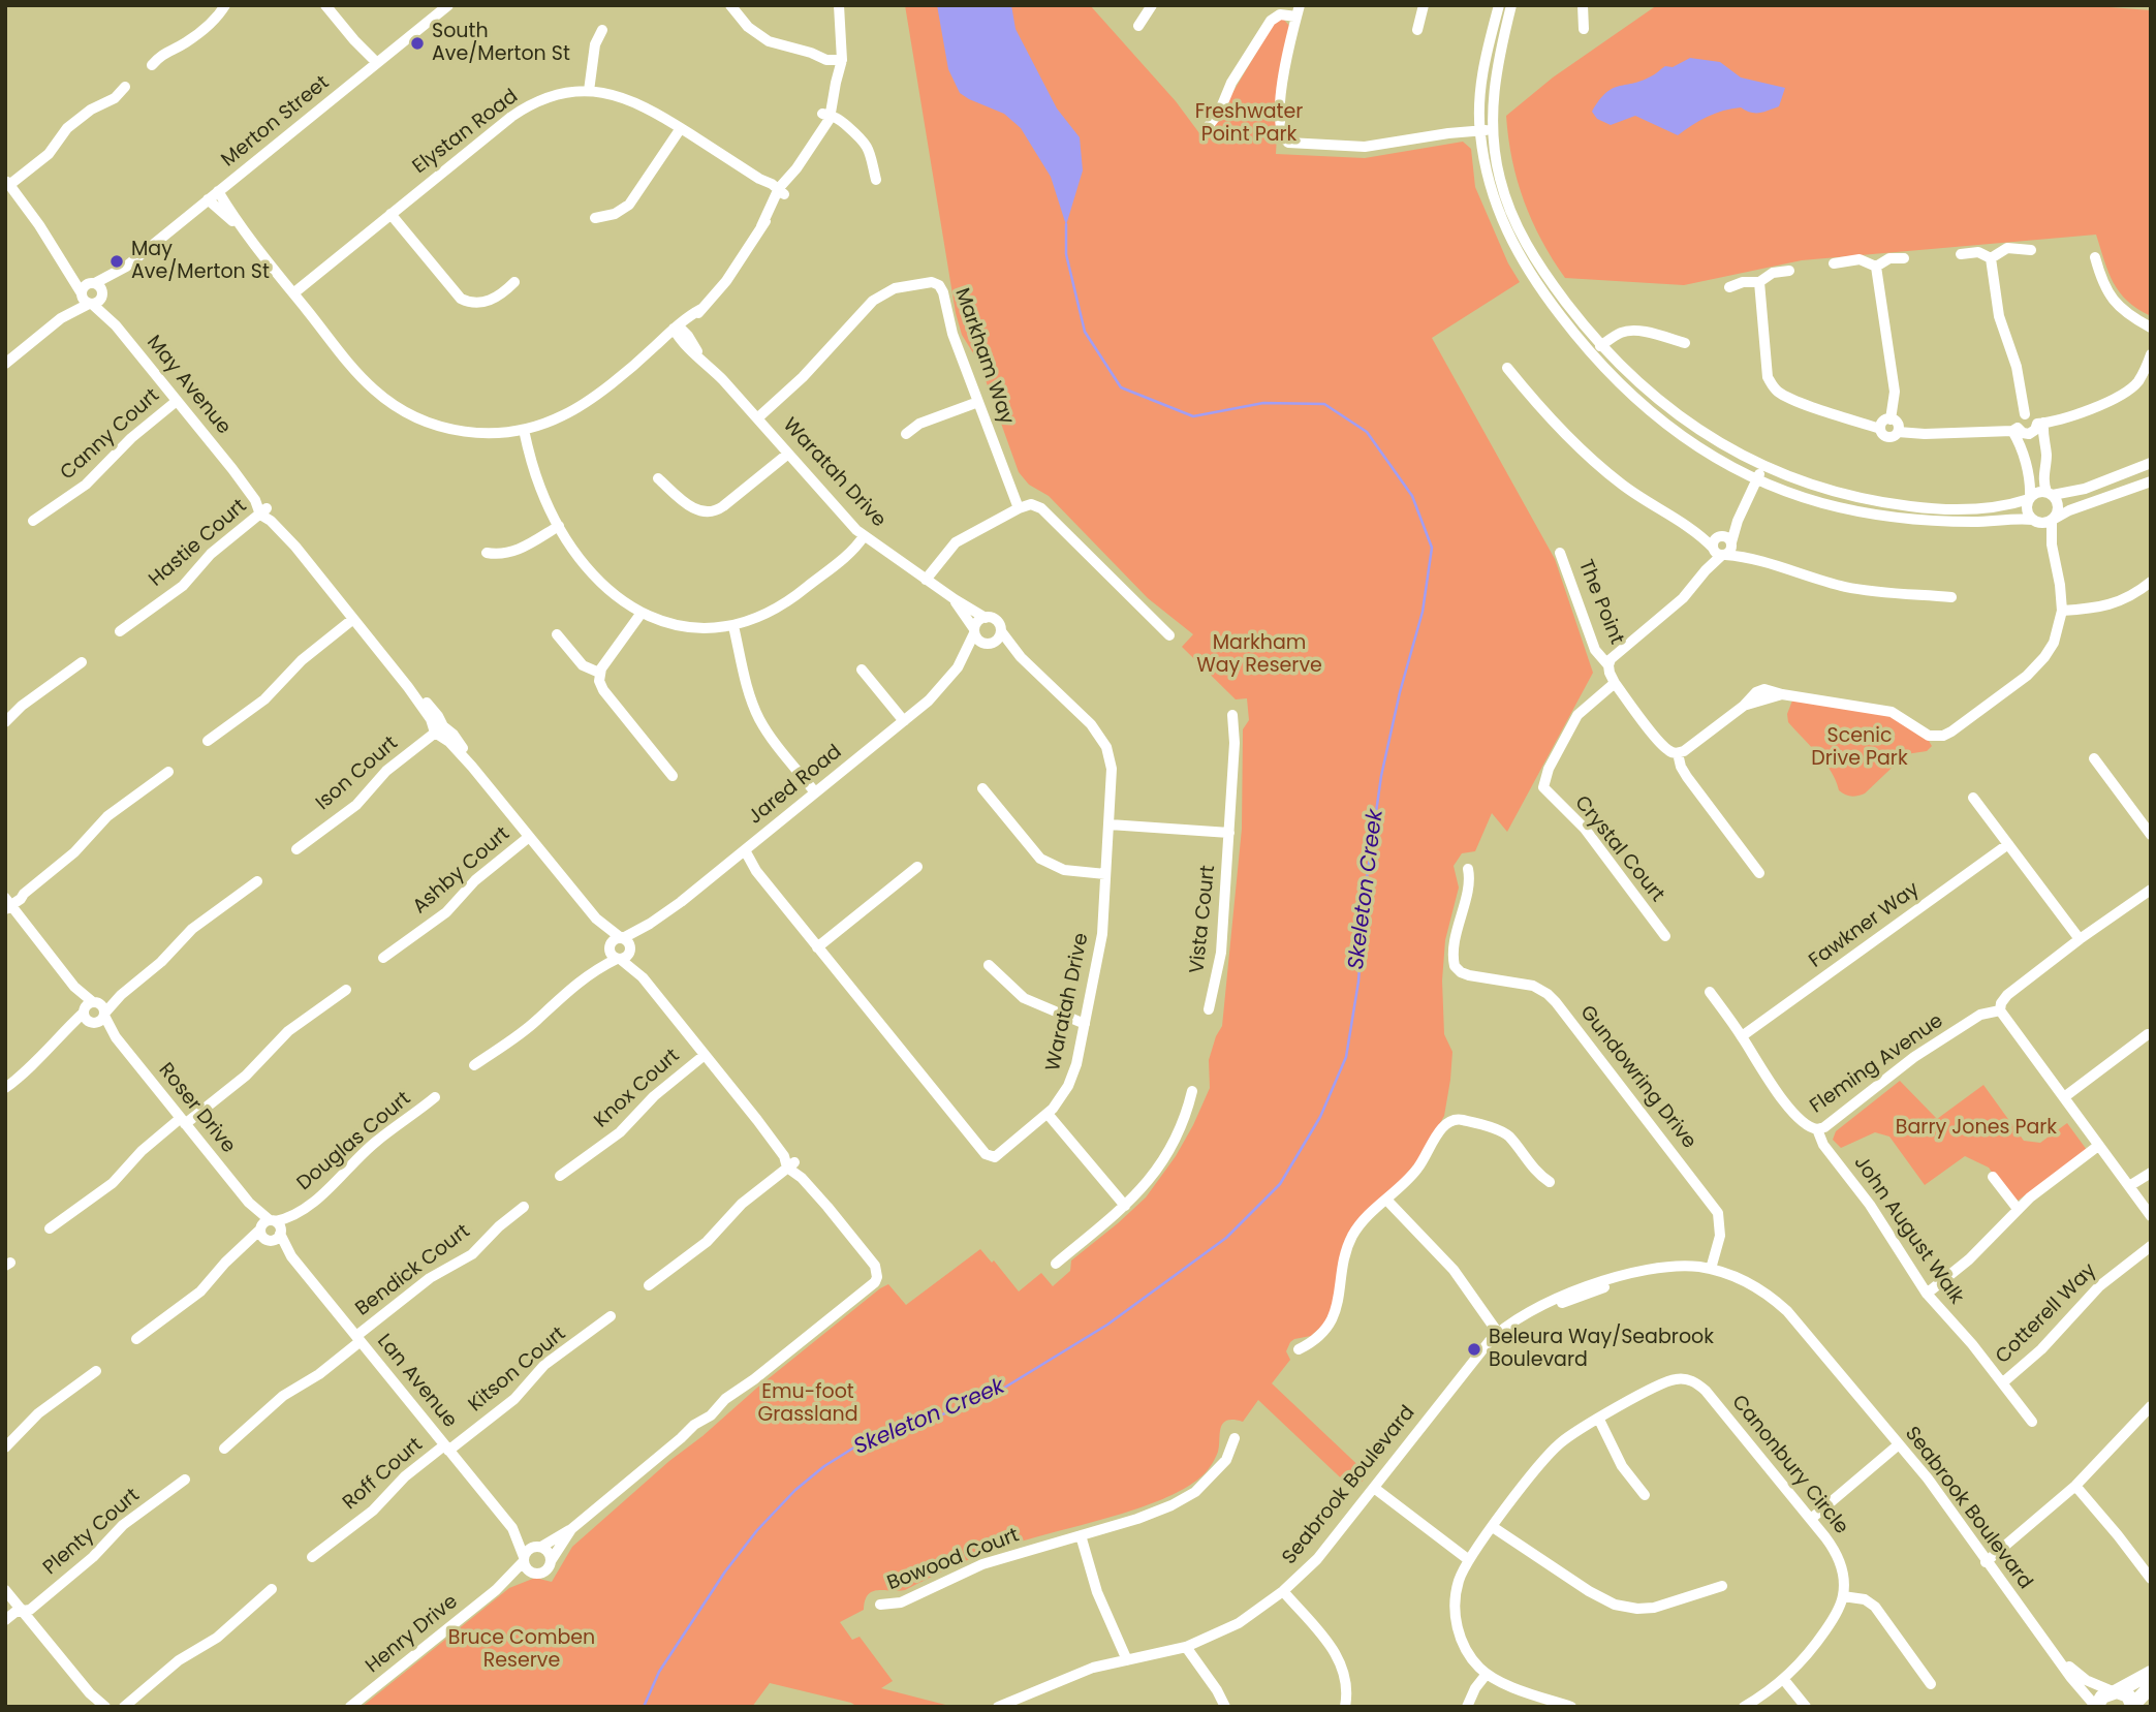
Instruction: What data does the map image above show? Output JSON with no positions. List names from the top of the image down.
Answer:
{
  "streets": {
    "street": [
      "Merton Street",
      "Elystan Road",
      "Markham Way",
      "May Avenue",
      "Canny Court",
      "Waratah Drive",
      "Hastie Court",
      "The Point",
      "Ison Court",
      "Jared Road",
      "Crystal Court",
      "Ashby Court",
      "Vista Court",
      "Fawkner Way",
      "Fleming Avenue",
      "Gundowring Drive",
      "Knox Court",
      "Roser Drive",
      "Douglas Court",
      "John August Walk",
      "Bendick Court",
      "Cotterell Way",
      "Kitson Court",
      "Lan Avenue",
      "Canonbury Circle",
      "Roff Court",
      "Seabrook Boulevard",
      "Plenty Court",
      "Bowood Court",
      "Henry Drive"
    ]
  },
  "crossings": [
    ["Merton Street", "May Avenue"],
    ["Markham Way", "Waratah Drive"],
    ["May Avenue", "Canny Court"],
    ["May Avenue", "Hastie Court"],
    ["May Avenue", "Ison Court"],
    ["May Avenue", "Jared Road"],
    ["May Avenue", "Ashby Court"],
    ["Waratah Drive", "Jared Road"],
    ["The Point", "Crystal Court"],
    ["Fawkner Way", "Fleming Avenue"],
    ["Fleming Avenue", "John August Walk"],
    ["Gundowring Drive", "Seabrook Boulevard"],
    ["Roser Drive", "Douglas Court"],
    ["Roser Drive", "Lan Avenue"],
    ["Douglas Court", "Lan Avenue"],
    ["John August Walk", "Cotterell Way"],
    ["Bendick Court", "Lan Avenue"],
    ["Kitson Court", "Lan Avenue"],
    ["Kitson Court", "Roff Court"],
    ["Lan Avenue", "Roff Court"],
    ["Lan Avenue", "Henry Drive"]
  ],
  "water": ["Skeleton Creek"],
  "parks": [
    "Freshwater Point Park",
    "Markham Way Reserve",
    "Scenic Drive Park",
    "Barry Jones Park",
    "Emu-foot Grassland",
    "Bruce Comben Reserve"
  ],
  "places": ["South Ave/Merton St", "May Ave/Merton St", "Beleura Way/Seabrook Boulevard"]
}
